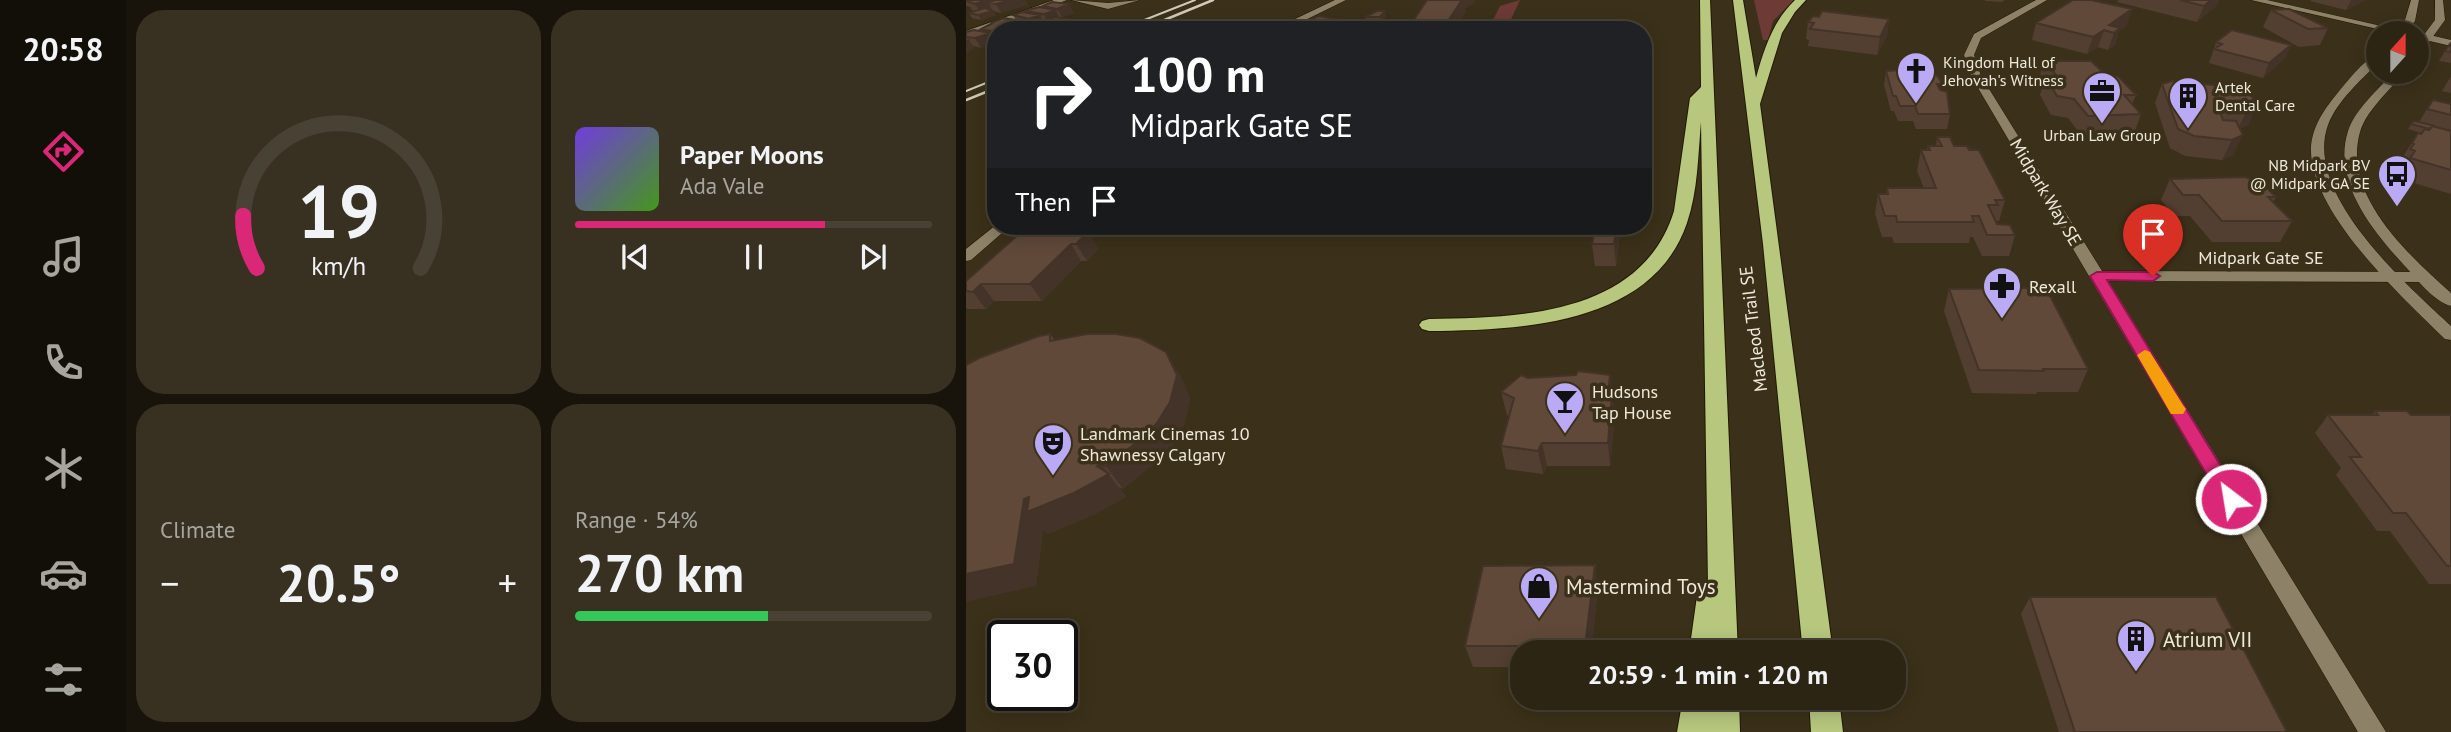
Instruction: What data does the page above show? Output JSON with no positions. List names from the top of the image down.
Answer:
{
  "streets": {
    "highway": ["Macleod Trail SE"],
    "street": ["Midpark Way SE", "Midpark Gate SE"]
  },
  "crossings": [
    ["Midpark Way SE", "Midpark Gate SE"]
  ],
  "places": {
    "church": ["Kingdom Hall of Jehovah's Witness"],
    "office": ["Urban Law Group"],
    "building": ["Artek Dental Care", "Atrium VII"],
    "bus stop": ["NB Midpark BV @ Midpark GA SE"],
    "pharmacy": ["Rexall"],
    "bar": ["Hudsons Tap House"],
    "theatre": ["Landmark Cinemas 10 Shawnessy Calgary"],
    "shop": ["Mastermind Toys"]
  },
  "north": "top",
  "page": {
    "tabs": "20:58",
    "turn": ["100 m", "Midpark Gate SE"],
    "song": ["Paper Moons", "Ada Vale"],
    "then": "Then",
    "tile": [
      "Climate",
      ["Range · 54%", "270 km"]
    ],
    "heat": ["−", "20.5°", "+"],
    "limit": "30",
    "trip": "20:59 · 1 min · 120 m",
    "gauge": ["19", "km/h"]
  }
}
